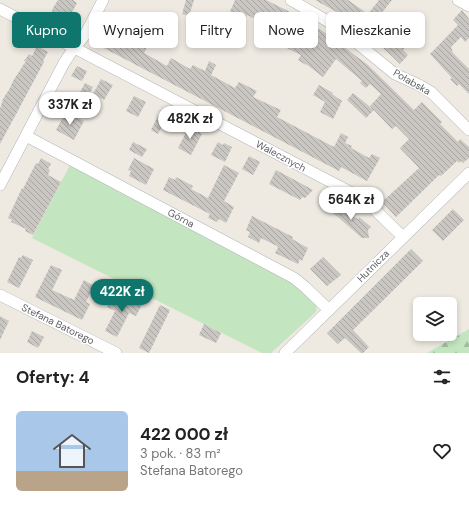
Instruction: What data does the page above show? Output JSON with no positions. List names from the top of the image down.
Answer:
{
  "streets": {
    "street": [
      "Połabska",
      "Walecznych",
      "Górna",
      "Hutnicza",
      "Stefana Batorego"
    ]
  },
  "crossings": [
    ["Walecznych", "Hutnicza"],
    ["Górna", "Hutnicza"]
  ],
  "page": {
    "chip": [
      "Kupno",
      "Wynajem",
      "Filtry",
      "Nowe",
      "Mieszkanie"
    ],
    "price": [
      "337K zł",
      "482K zł",
      "564K zł",
      "422K zł"
    ],
    "heading": "Oferty: 4",
    "list": [
      {
        "name": "422 000 zł",
        "note": "3 pok. · 83 m² · Stefana Batorego"
      }
    ]
  }
}
